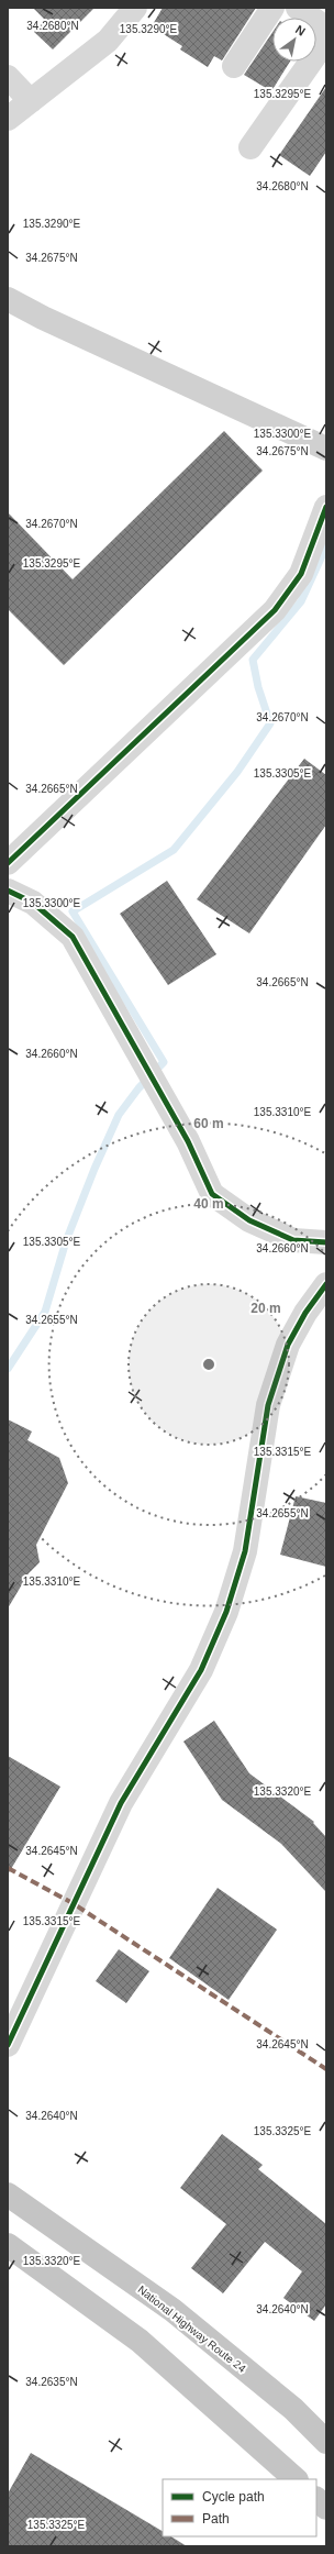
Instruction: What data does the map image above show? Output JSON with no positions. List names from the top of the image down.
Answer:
{
  "streets": {
    "highway": ["National Highway Route 24"]
  },
  "legend": ["Cycle path", "Path"],
  "north": "top right",
  "coordinates": [
    "34.2680°N",
    "135.3290°E",
    "135.3295°E",
    "34.2675°N",
    "135.3300°E",
    "34.2670°N",
    "135.3305°E",
    "34.2665°N",
    "34.2660°N",
    "135.3310°E",
    "34.2655°N",
    "135.3315°E",
    "135.3320°E",
    "34.2645°N",
    "34.2640°N",
    "135.3325°E",
    "34.2635°N"
  ],
  "rings": ["60 m", "40 m", "20 m"]
}
